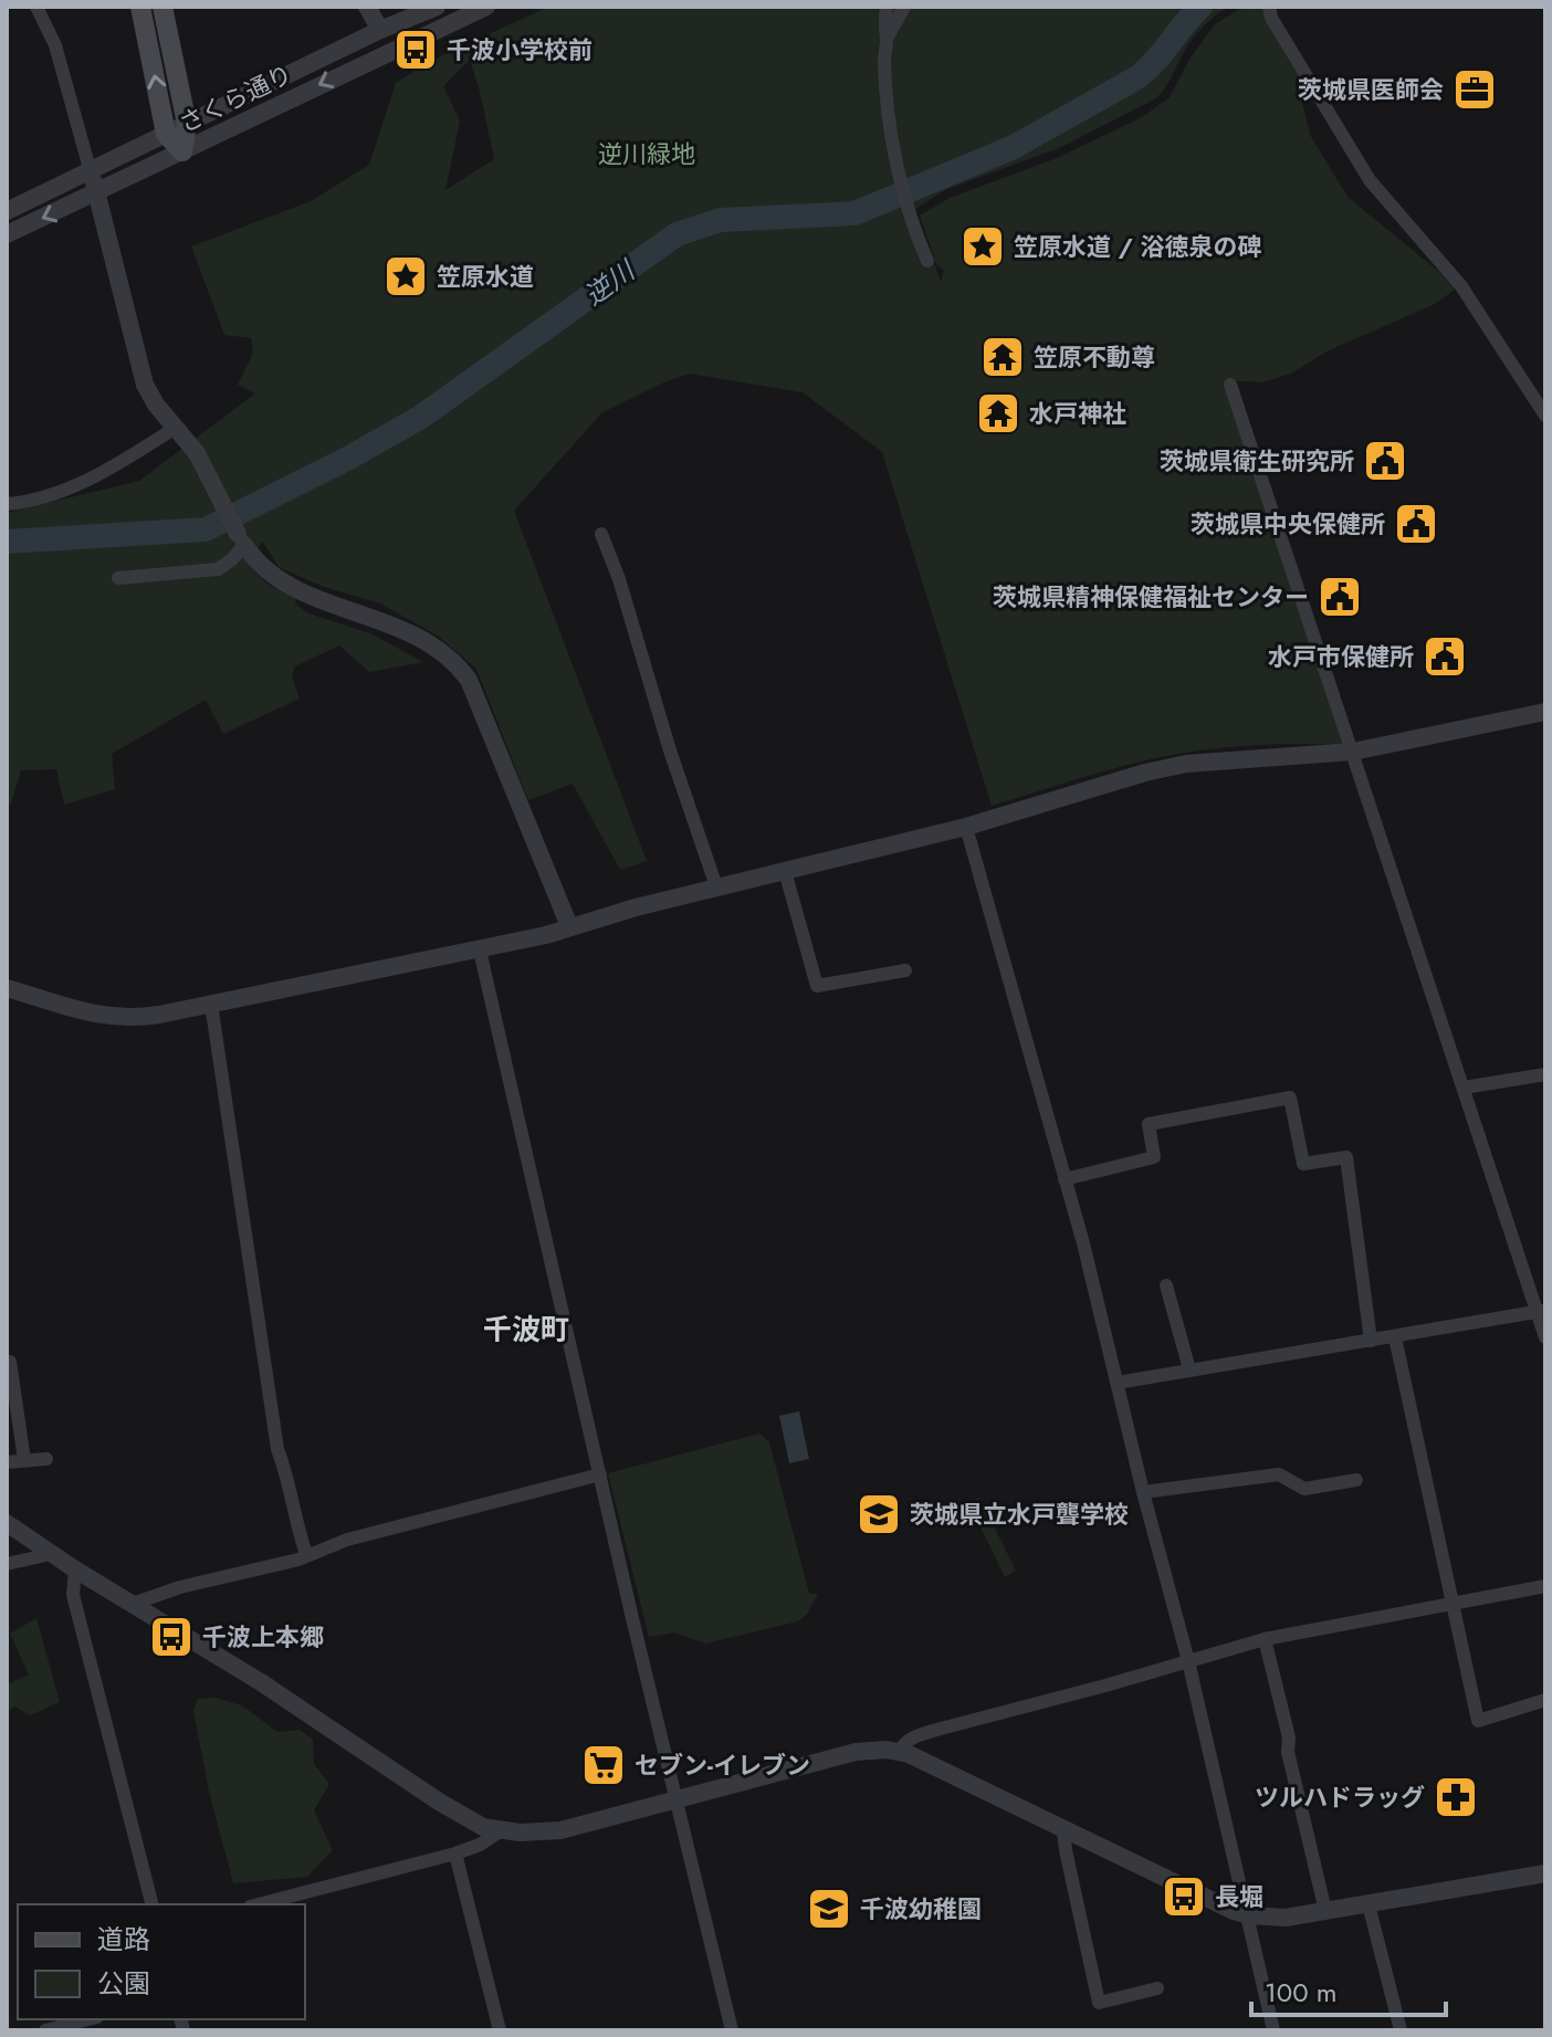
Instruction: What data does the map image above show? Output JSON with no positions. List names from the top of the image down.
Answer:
{
  "streets": {
    "street": ["さくら通り"]
  },
  "districts": ["千波町"],
  "water": ["逆川"],
  "parks": ["逆川緑地"],
  "places": {
    "bus stop": ["千波小学校前", "千波上本郷", "長堀"],
    "office": ["茨城県医師会"],
    "place": ["笠原水道 / 浴徳泉の碑", "笠原水道"],
    "temple": ["笠原不動尊", "水戸神社"],
    "public building": [
      "茨城県衛生研究所",
      "茨城県中央保健所",
      "茨城県精神保健福祉センター",
      "水戸市保健所"
    ],
    "school or university": ["茨城県立水戸聾学校", "千波幼稚園"],
    "supermarket": ["セブン-イレブン"],
    "pharmacy": ["ツルハドラッグ"]
  },
  "legend": ["道路", "公園"],
  "scale_bar": "100 m"
}
